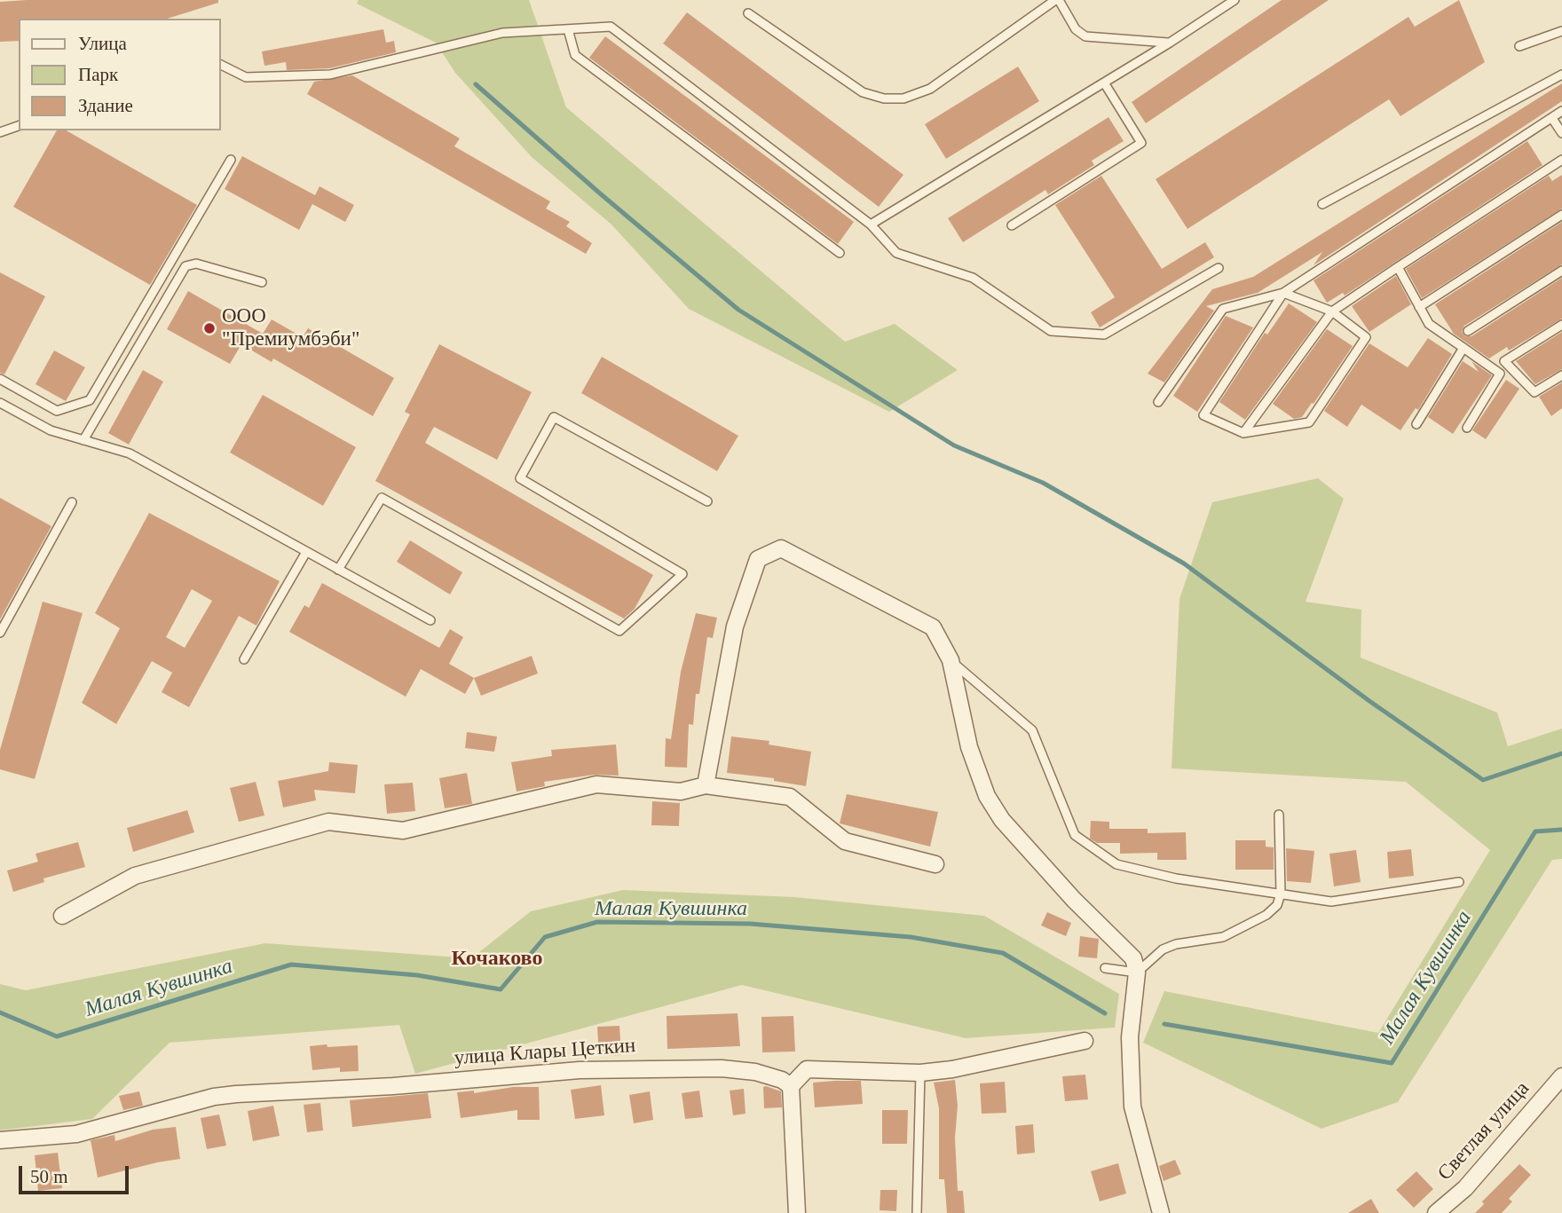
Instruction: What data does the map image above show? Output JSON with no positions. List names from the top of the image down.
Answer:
{
  "streets": {
    "street": ["улица Клары Цеткин", "Светлая улица"]
  },
  "districts": ["Кочаково"],
  "water": ["Малая Кувшинка"],
  "places": ["ООО \"Премиумбэби\""],
  "legend": ["Улица", "Парк", "Здание"],
  "scale_bar": "50 m"
}
